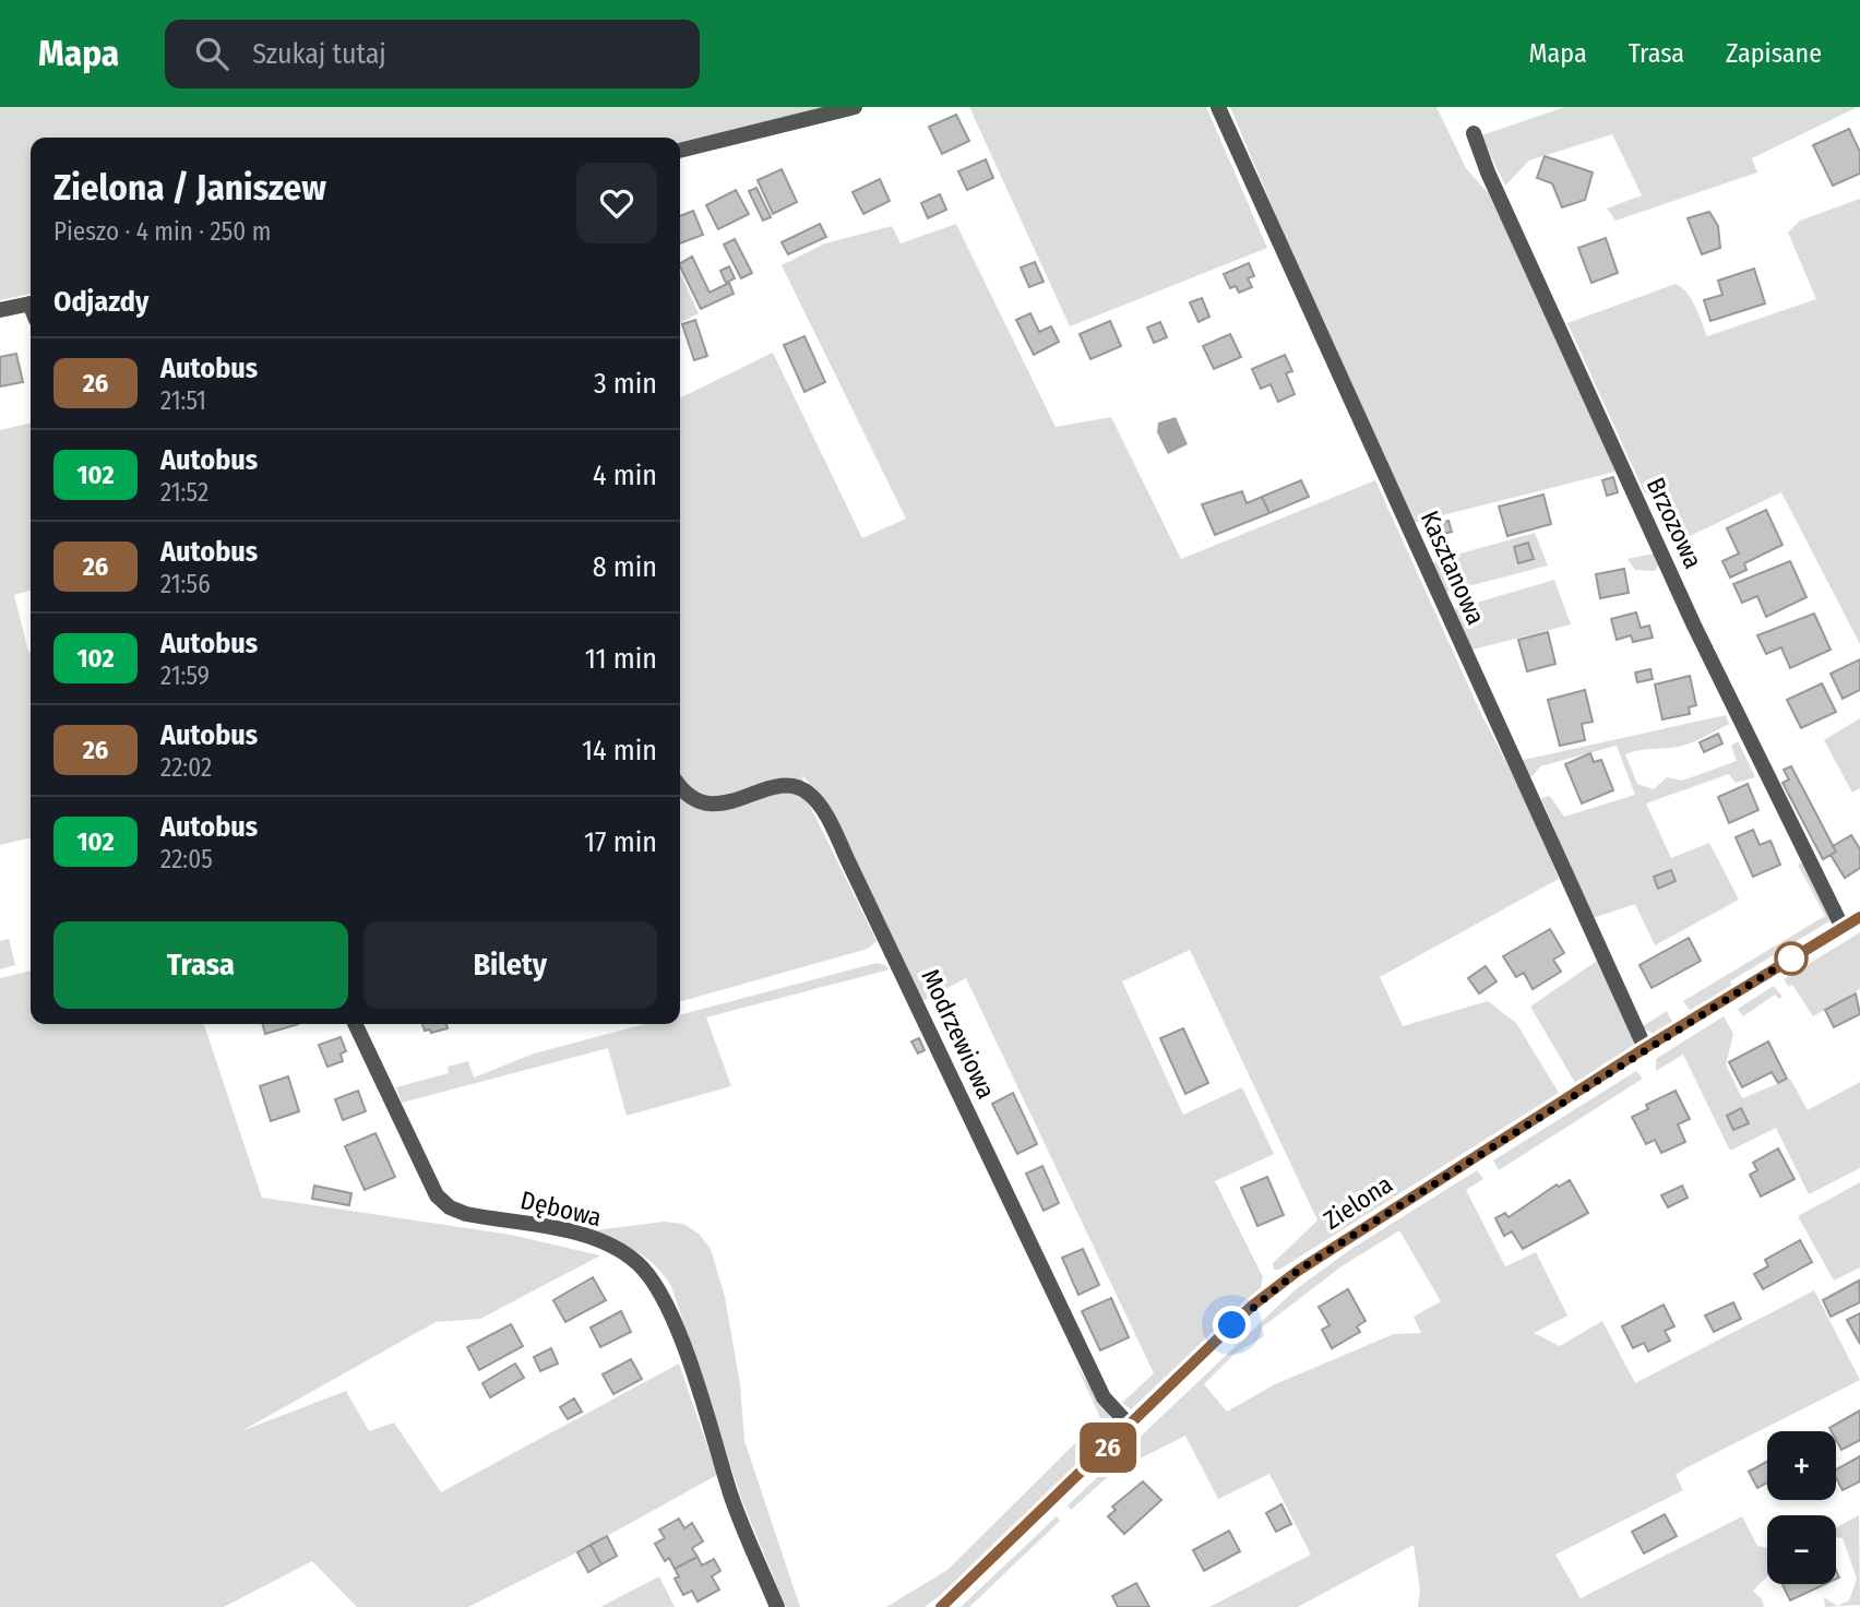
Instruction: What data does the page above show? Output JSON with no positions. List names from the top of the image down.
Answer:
{
  "streets": {
    "street": [
      "Brzozowa",
      "Kasztanowa",
      "Modrzewiowa",
      "Zielona",
      "Dębowa"
    ]
  },
  "crossings": [
    ["Brzozowa", "Zielona"],
    ["Kasztanowa", "Zielona"],
    ["Modrzewiowa", "Zielona"]
  ],
  "lines": ["bus line 26"],
  "page": {
    "header": "Mapa",
    "search": "Szukaj tutaj",
    "nav": ["Mapa", "Trasa", "Zapisane"],
    "on_map": "26",
    "heading": [
      ["Zielona / Janiszew", "Pieszo · 4 min · 250 m"],
      "Odjazdy"
    ],
    "list": [
      {
        "mark": "26",
        "name": "Autobus",
        "note": "21:51",
        "value": "3 min"
      },
      {
        "mark": "102",
        "name": "Autobus",
        "note": "21:52",
        "value": "4 min"
      },
      {
        "mark": "26",
        "name": "Autobus",
        "note": "21:56",
        "value": "8 min"
      },
      {
        "mark": "102",
        "name": "Autobus",
        "note": "21:59",
        "value": "11 min"
      },
      {
        "mark": "26",
        "name": "Autobus",
        "note": "22:02",
        "value": "14 min"
      },
      {
        "mark": "102",
        "name": "Autobus",
        "note": "22:05",
        "value": "17 min"
      }
    ],
    "buttons": ["Trasa", "Bilety"],
    "map_buttons": ["+", "−"]
  }
}
